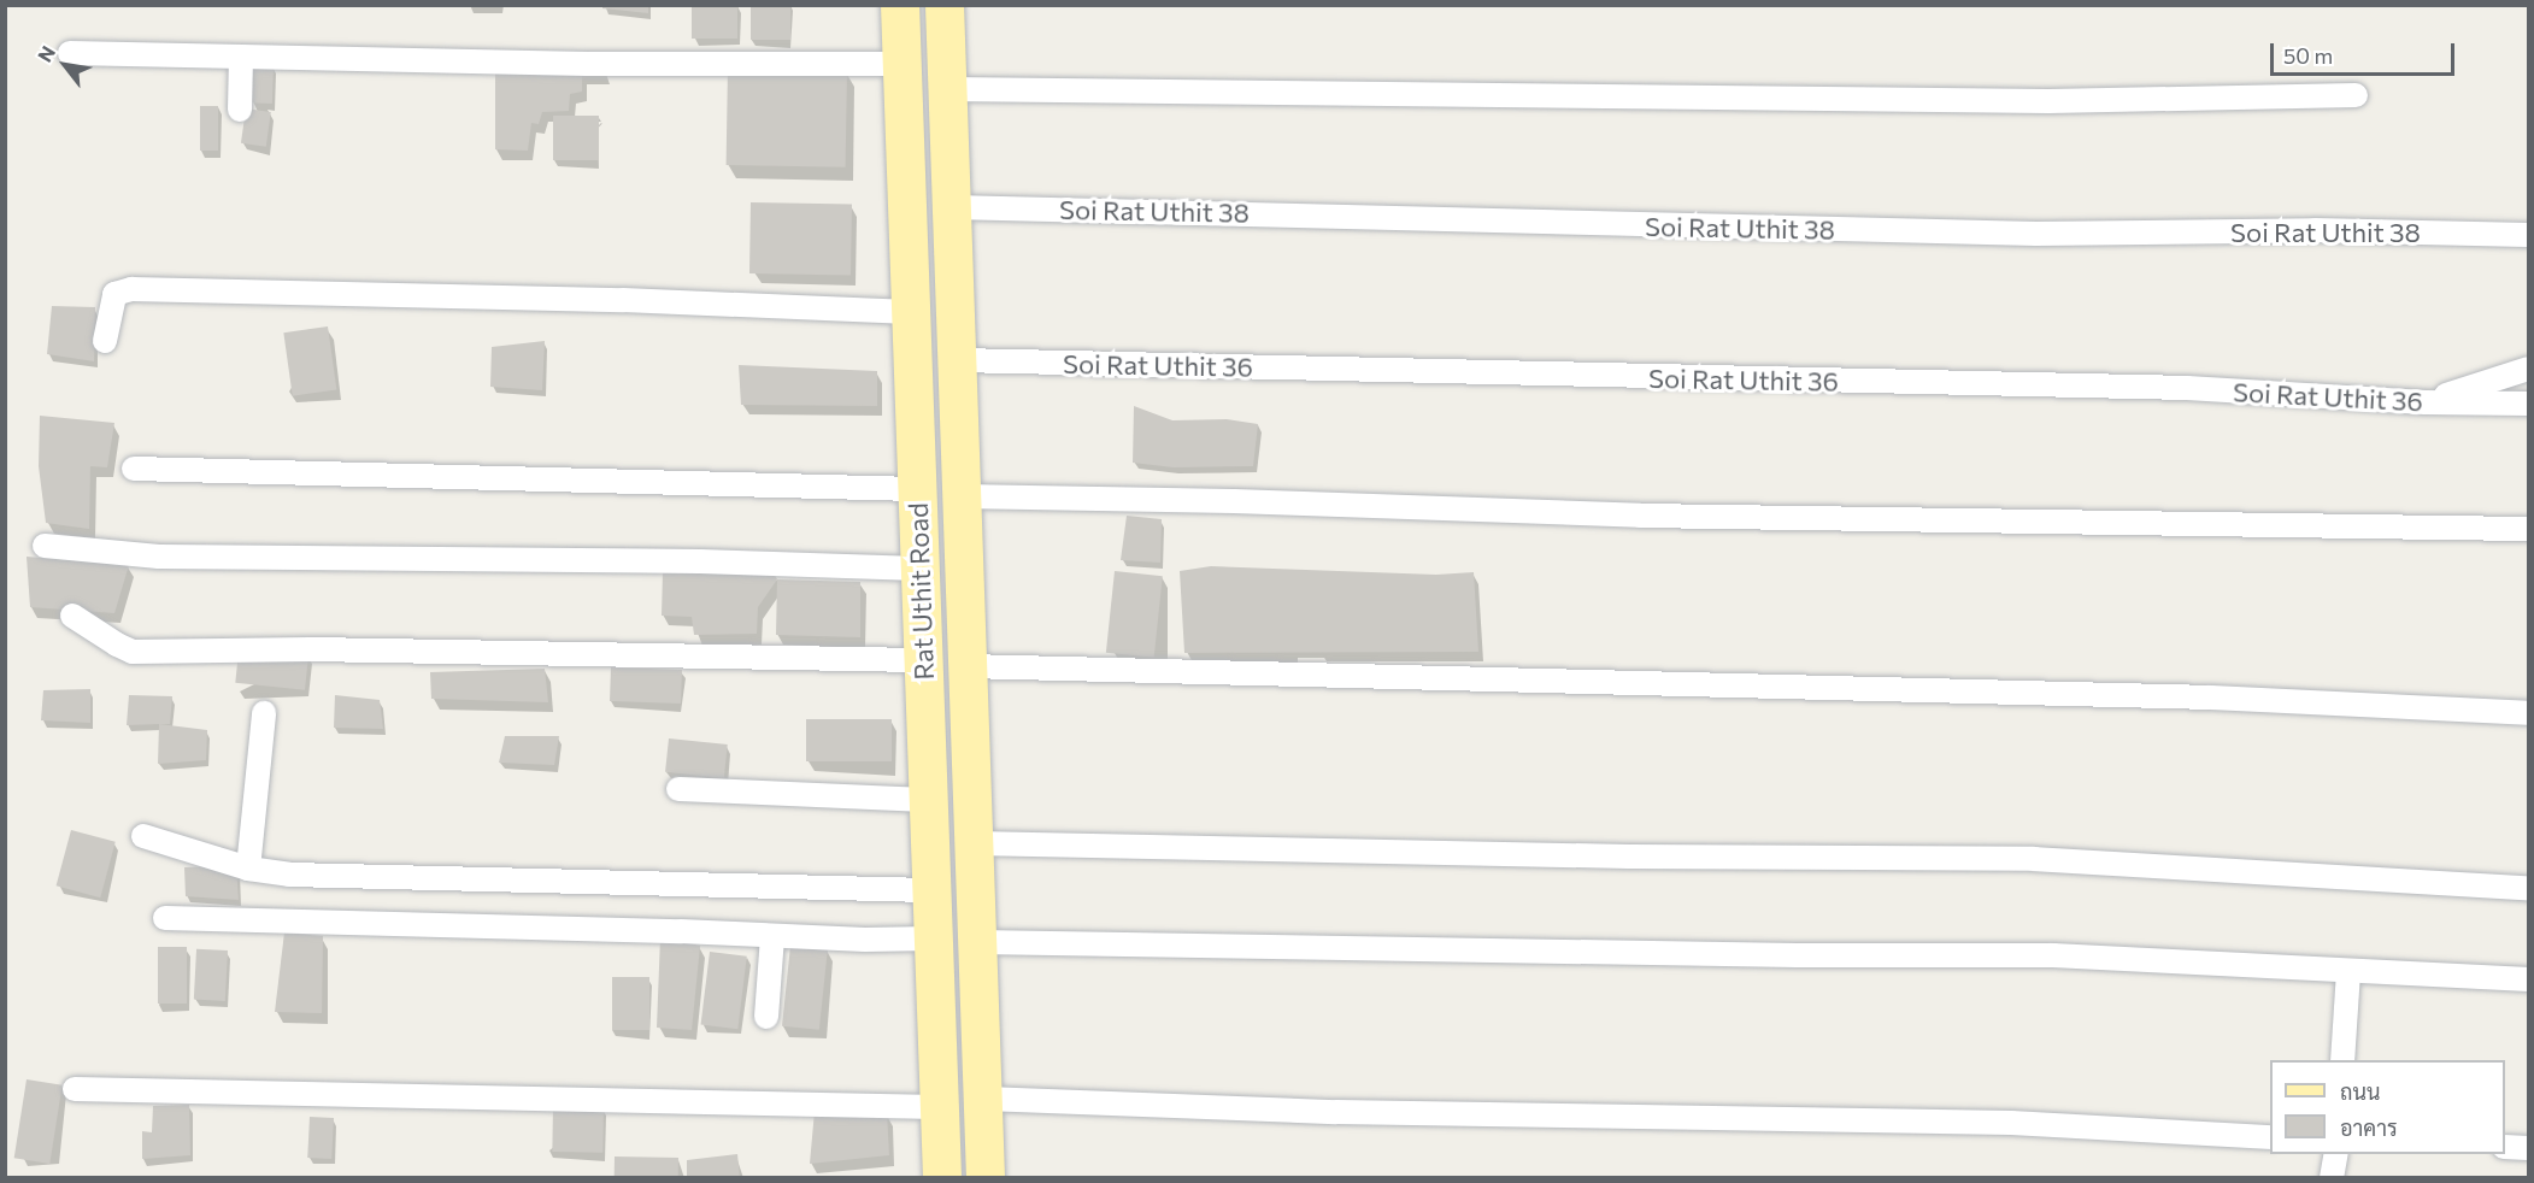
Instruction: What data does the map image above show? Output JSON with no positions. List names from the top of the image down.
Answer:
{
  "streets": {
    "main road": ["Rat Uthit Road"],
    "street": ["Soi Rat Uthit 38", "Soi Rat Uthit 36"]
  },
  "crossings": [
    ["Soi Rat Uthit 38", "Rat Uthit Road"],
    ["Soi Rat Uthit 36", "Rat Uthit Road"]
  ],
  "legend": ["ถนน", "อาคาร"],
  "scale_bar": "50 m",
  "north": "top left"
}
